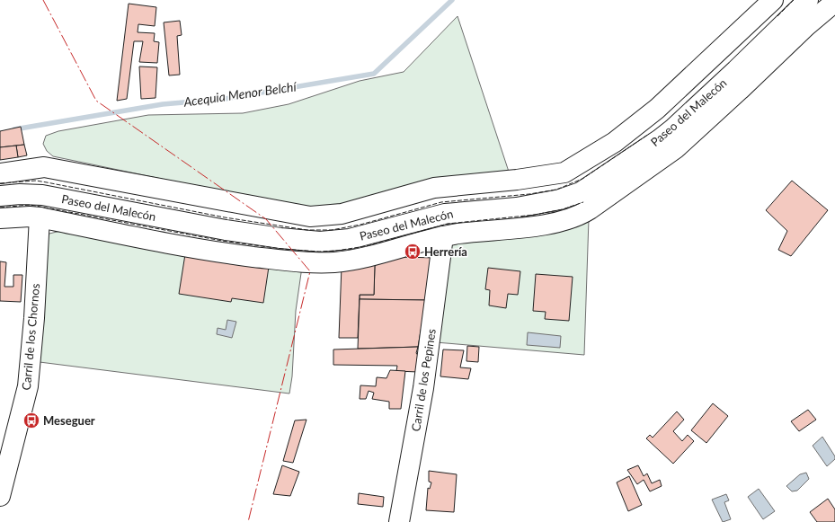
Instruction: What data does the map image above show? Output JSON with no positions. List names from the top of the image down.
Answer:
{
  "streets": {
    "street": ["Paseo del Malecón", "Carril de los Chornos", "Carril de los Pepines"]
  },
  "water": ["Acequia Menor Belchí"],
  "places": {
    "bus stop": ["Herrería", "Meseguer"]
  }
}
